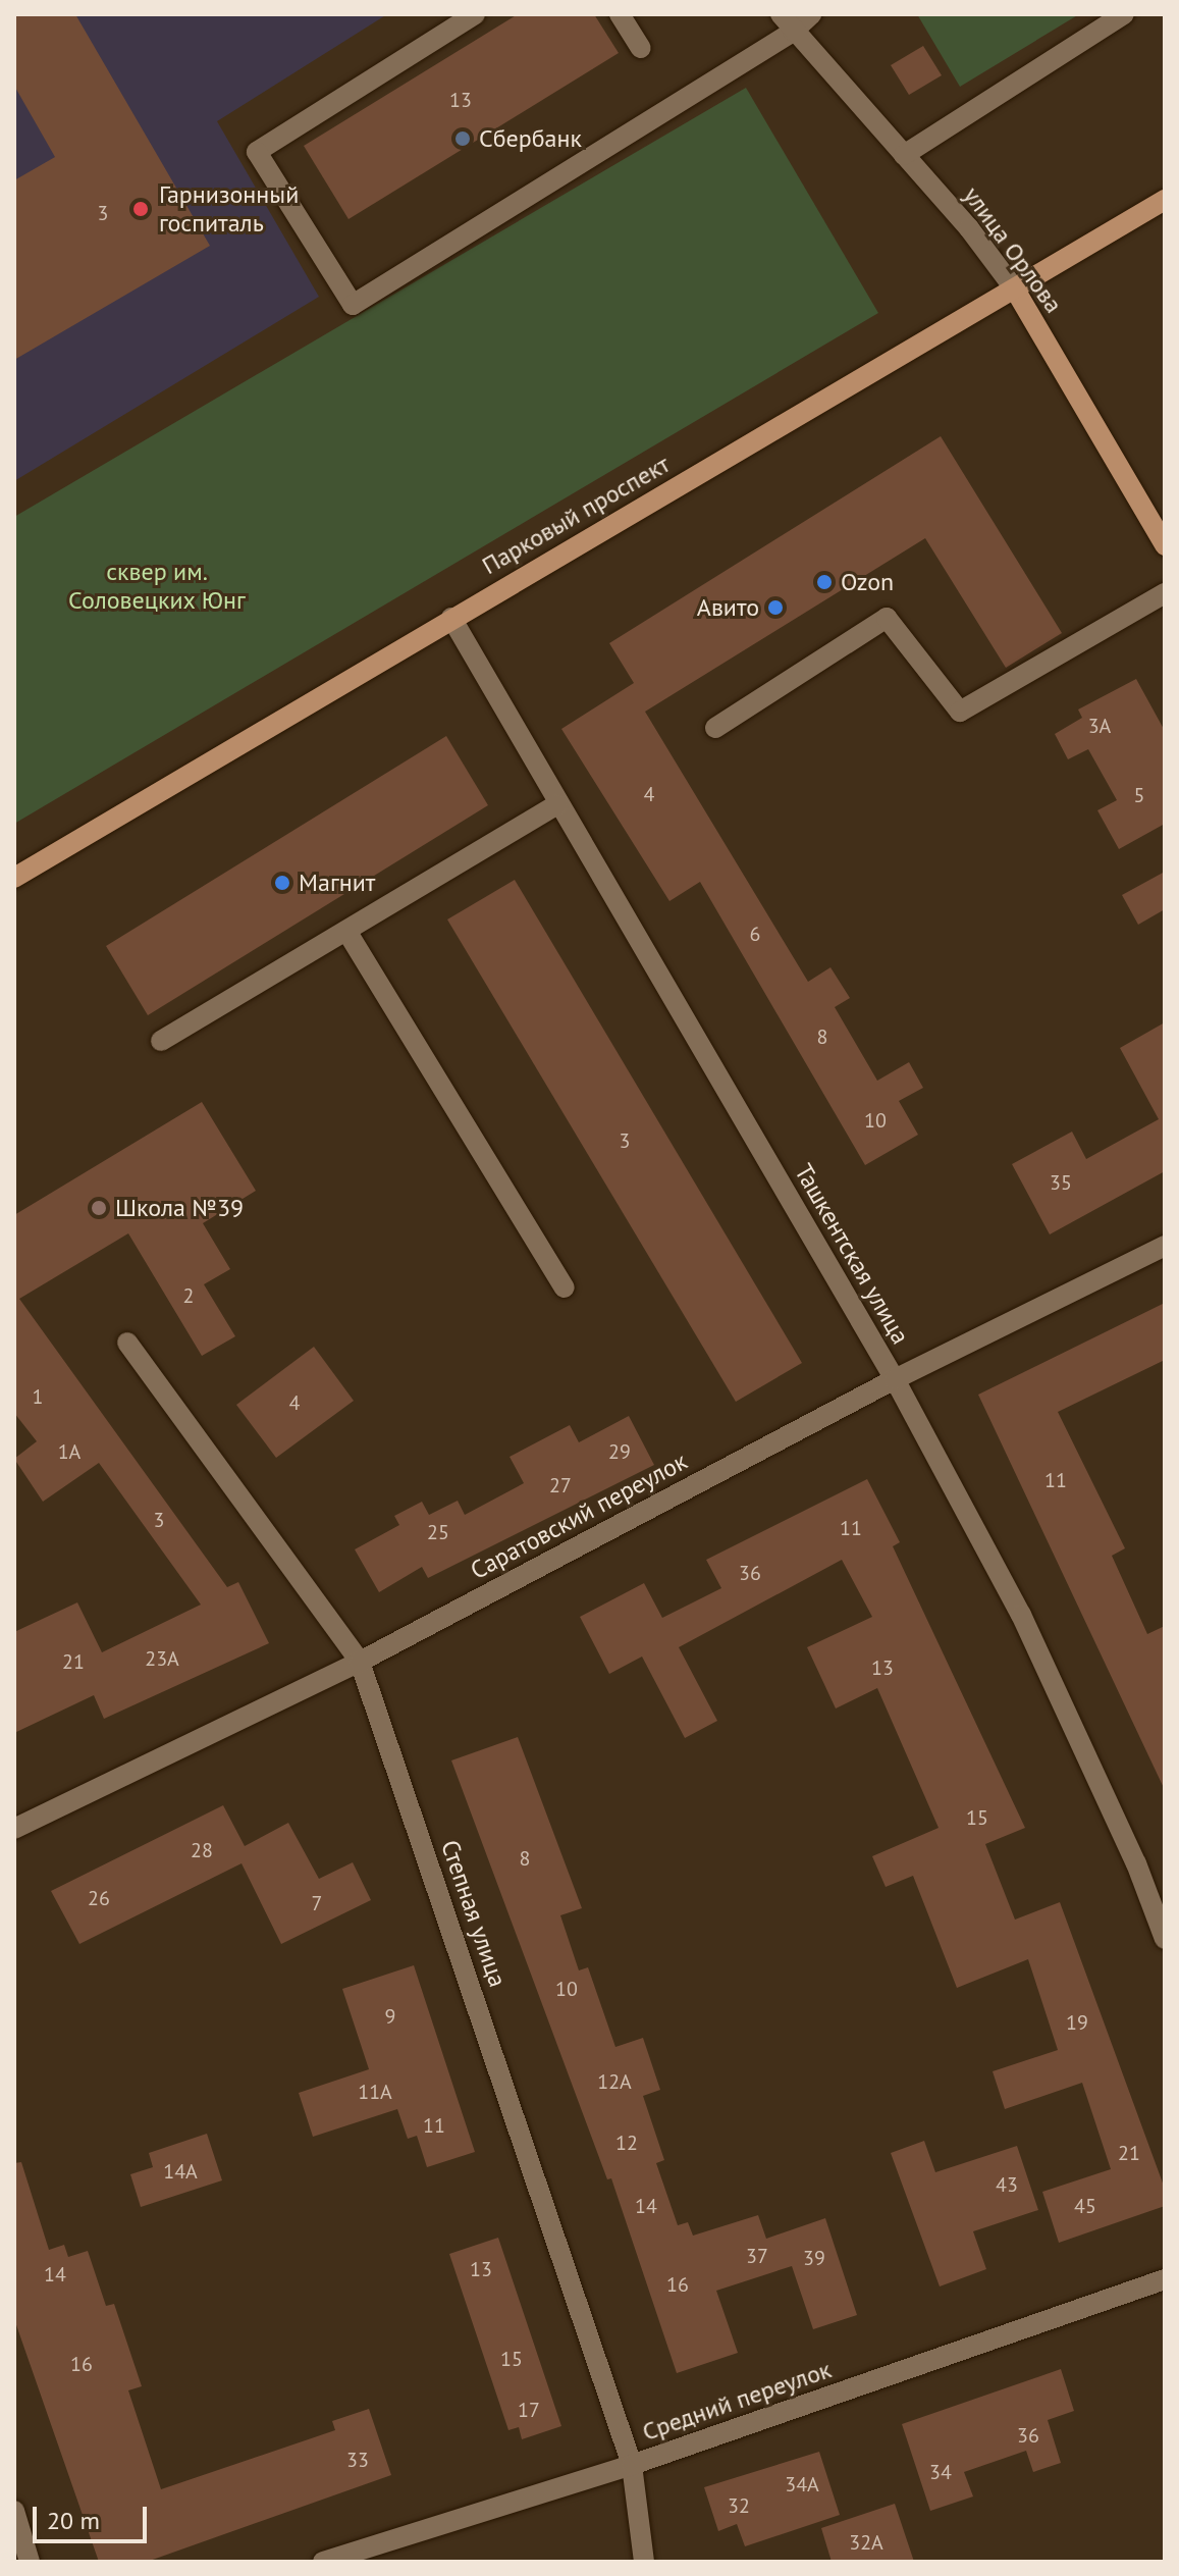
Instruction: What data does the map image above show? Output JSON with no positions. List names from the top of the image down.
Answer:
{
  "streets": {
    "main road": ["улица Орлова", "Парковый проспект"],
    "street": [
      "Ташкентская улица",
      "Саратовский переулок",
      "Степная улица",
      "Средний переулок"
    ]
  },
  "crossings": [
    ["улица Орлова", "Парковый проспект"],
    ["Парковый проспект", "Ташкентская улица"],
    ["Ташкентская улица", "Саратовский переулок"],
    ["Саратовский переулок", "Степная улица"],
    ["Степная улица", "Средний переулок"]
  ],
  "parks": ["сквер им. Соловецких Юнг"],
  "places": [
    "Сбербанк",
    "Гарнизонный госпиталь",
    "Ozon",
    "Авито",
    "Магнит",
    "Школа №39"
  ],
  "house_numbers": [
    "13",
    "3",
    "3А",
    "4",
    "5",
    "6",
    "8",
    "10",
    "3",
    "35",
    "2",
    "1",
    "4",
    "1А",
    "29",
    "11",
    "27",
    "3",
    "11",
    "25",
    "36",
    "23А",
    "21",
    "13",
    "15",
    "28",
    "8",
    "26",
    "7",
    "10",
    "9",
    "19",
    "12А",
    "11А",
    "11",
    "12",
    "21",
    "14А",
    "43",
    "14",
    "45",
    "37",
    "39",
    "13",
    "14",
    "16",
    "15",
    "16",
    "17",
    "36",
    "33",
    "34",
    "34А",
    "32",
    "32А"
  ],
  "scale_bar": "20 m"
}
